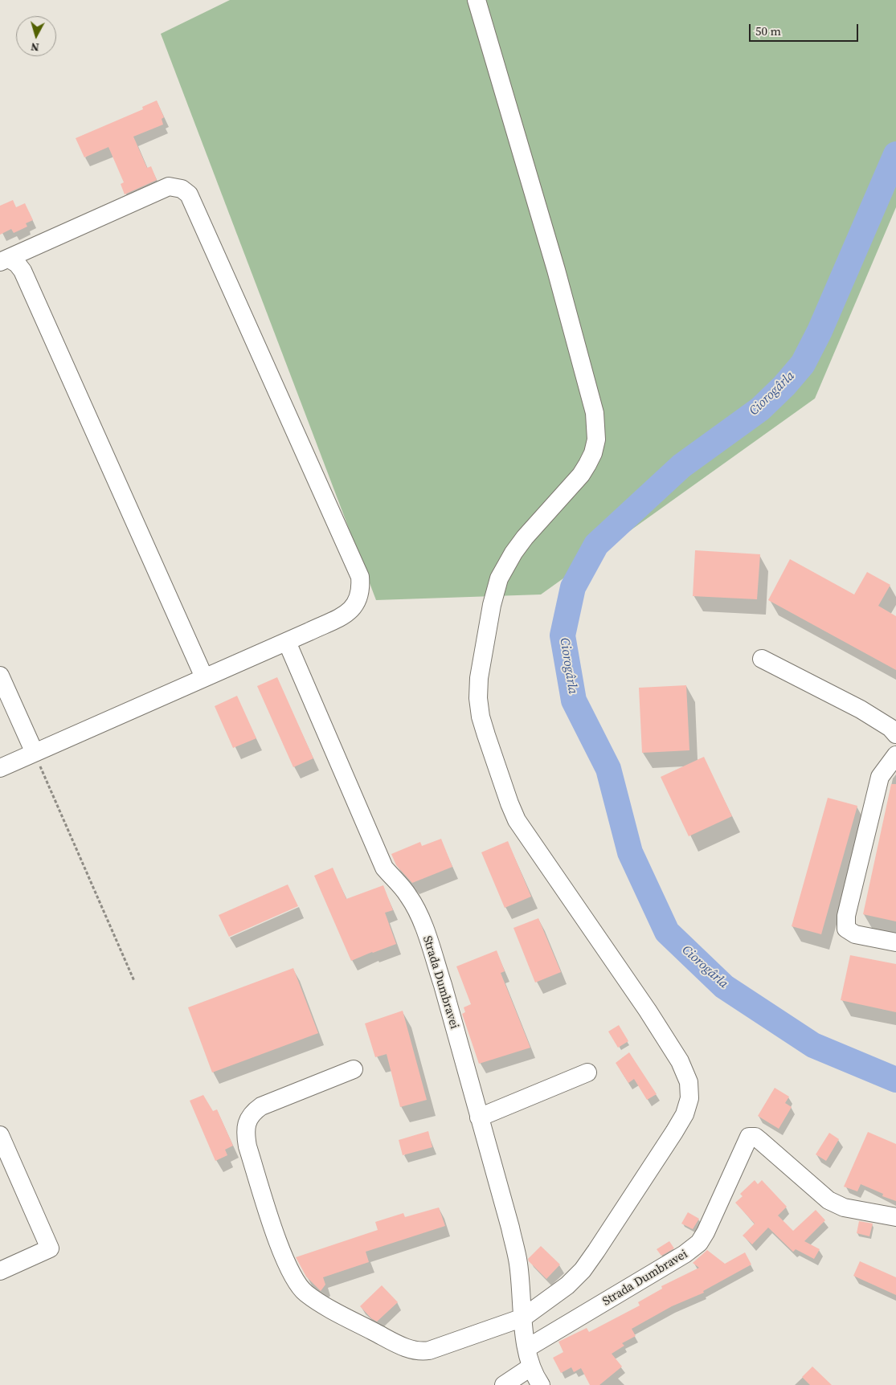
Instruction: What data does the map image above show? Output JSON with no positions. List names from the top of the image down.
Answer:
{
  "streets": {
    "street": ["Strada Dumbravei"]
  },
  "water": ["Ciorogârla"],
  "scale_bar": "50 m",
  "north": "bottom"
}
